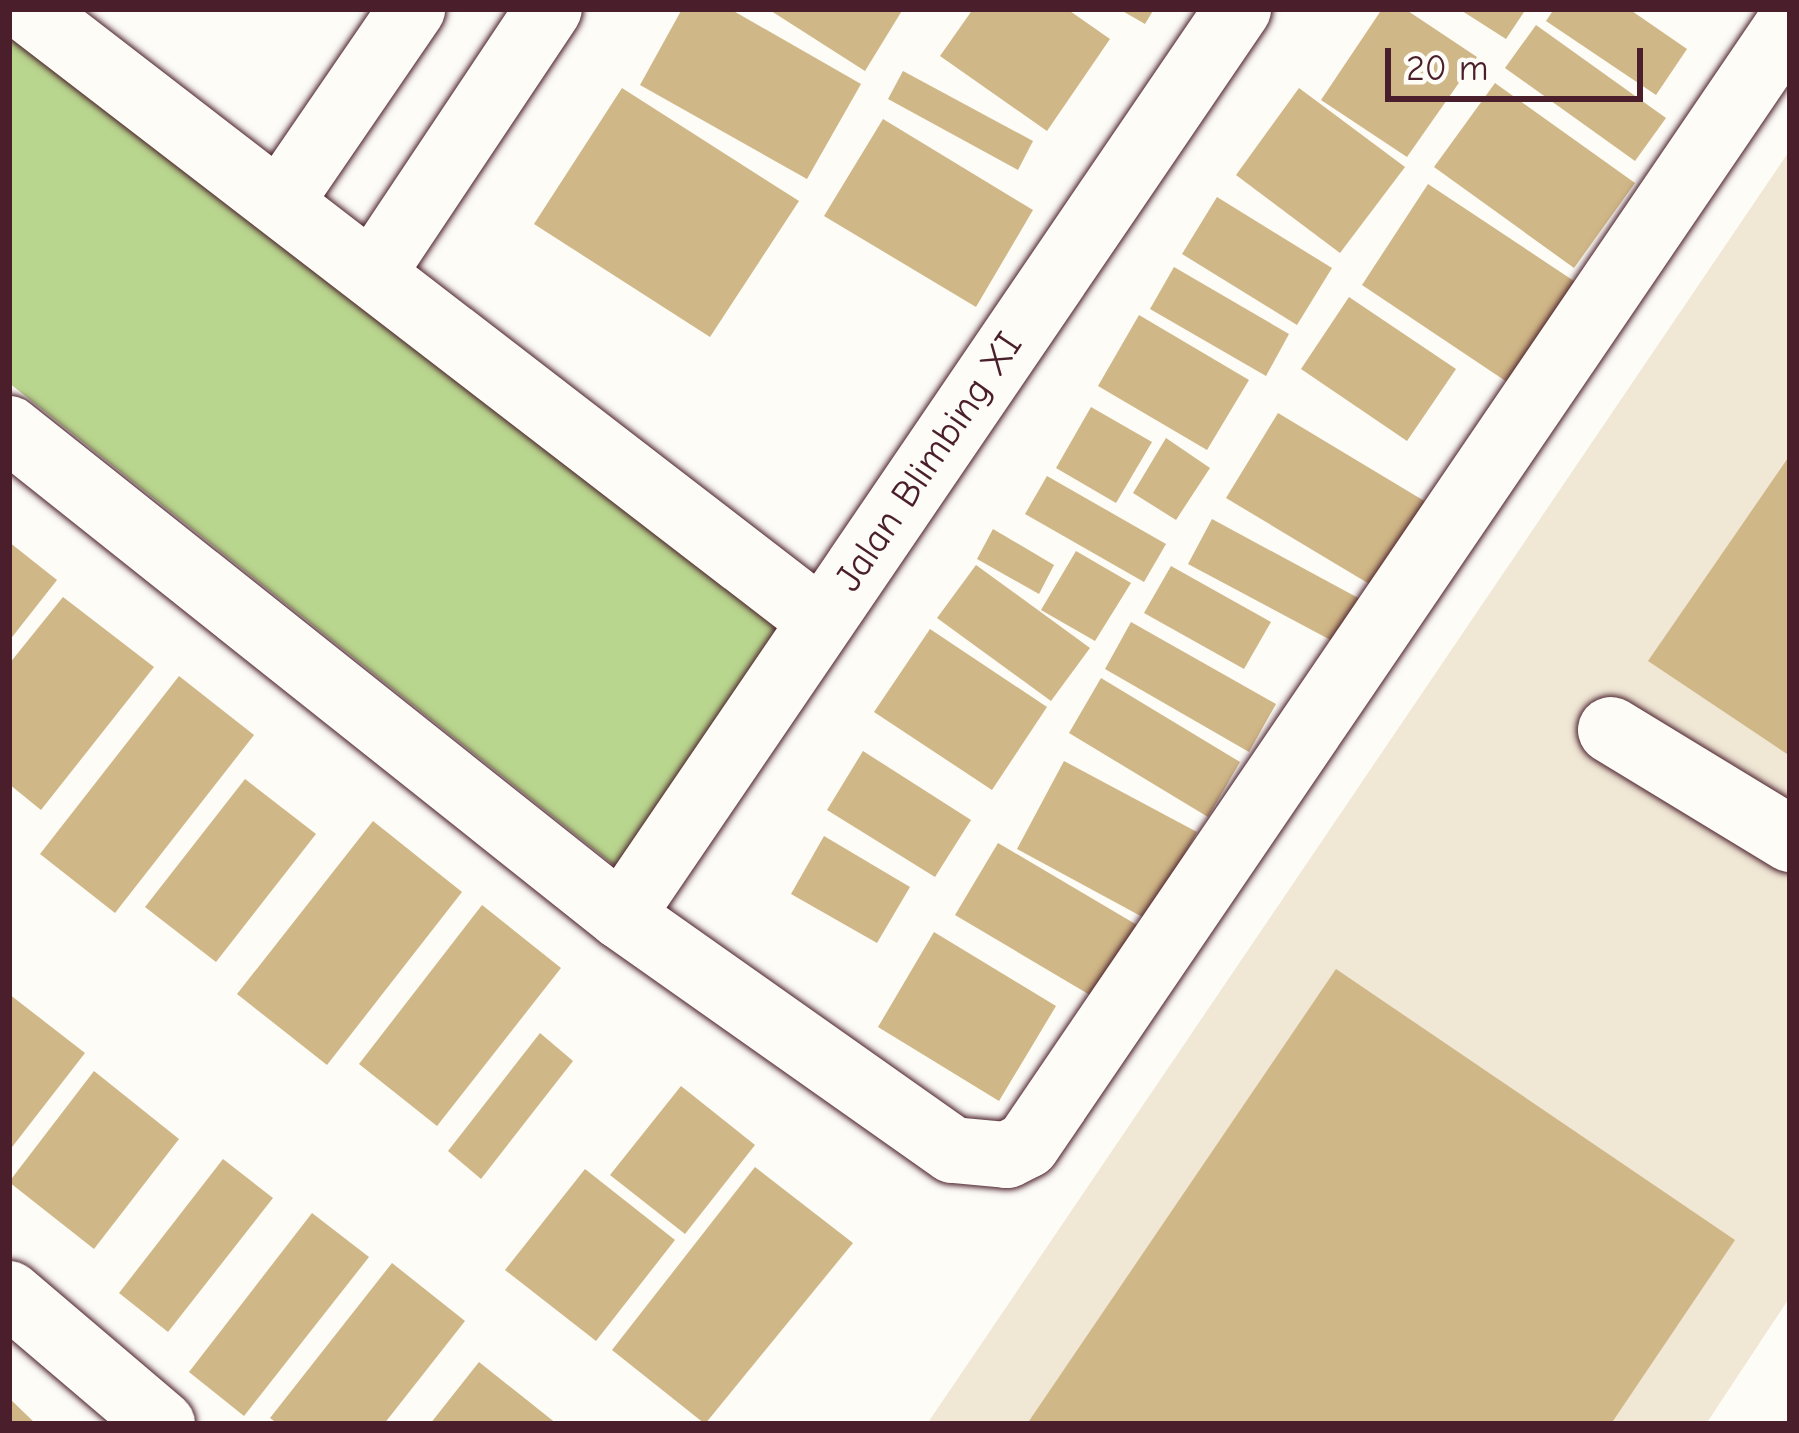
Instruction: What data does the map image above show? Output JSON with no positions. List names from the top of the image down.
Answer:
{
  "streets": {
    "street": ["Jalan Blimbing XI"]
  },
  "scale_bar": "20 m"
}
